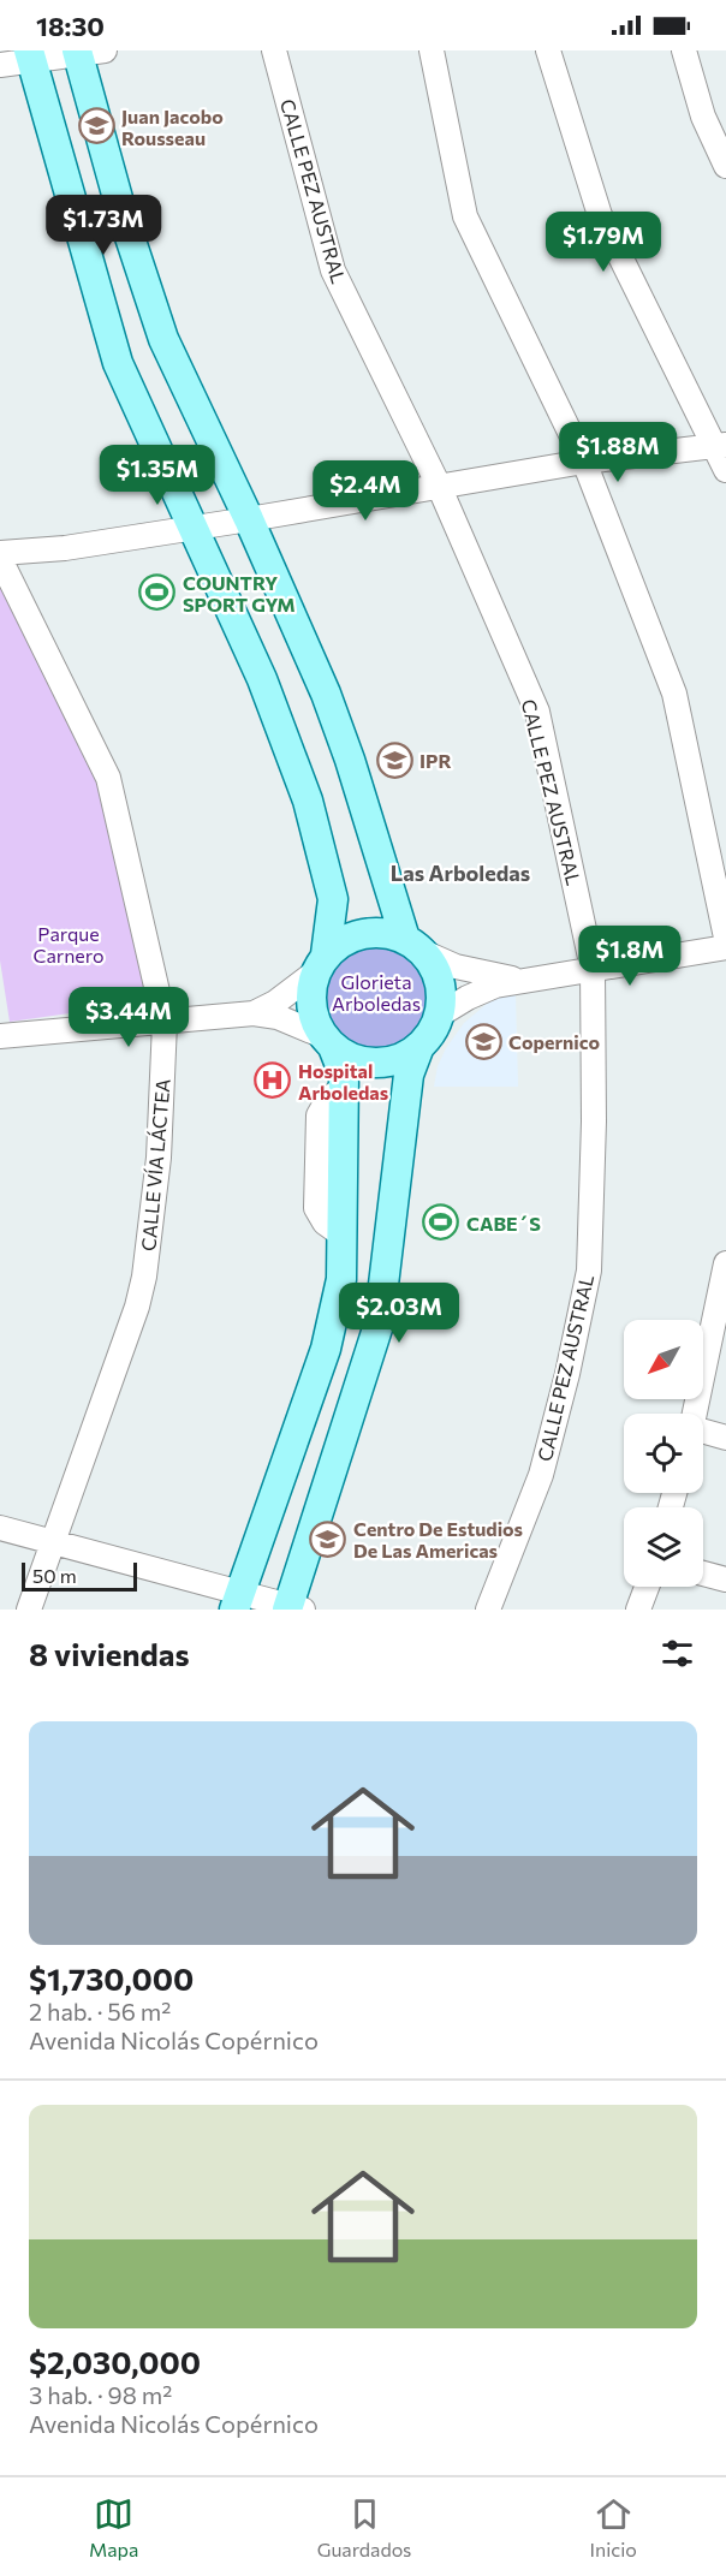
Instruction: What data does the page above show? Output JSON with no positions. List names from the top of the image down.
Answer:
{
  "streets": {
    "street": ["CALLE PEZ AUSTRAL", "CALLE VÍA LÁCTEA"]
  },
  "districts": ["Las Arboledas"],
  "parks": ["Parque Carnero", "Glorieta Arboledas"],
  "places": {
    "school or university": [
      "Juan Jacobo Rousseau",
      "IPR",
      "Copernico",
      "Centro De Estudios De Las Americas"
    ],
    "sports": ["COUNTRY SPORT GYM", "CABE´S"],
    "hospital": ["Hospital Arboledas"]
  },
  "scale_bar": "50 m",
  "north": "bottom left",
  "page": {
    "status": "18:30",
    "price": [
      "$1.73M",
      "$1.79M",
      "$1.88M",
      "$1.35M",
      "$2.4M",
      "$1.8M",
      "$3.44M",
      "$2.03M"
    ],
    "scale": "50 m",
    "heading": "8 viviendas",
    "list": [
      {
        "name": "$1,730,000",
        "note": "2 hab. · 56 m² · Avenida Nicolás Copérnico"
      },
      {
        "name": "$2,030,000",
        "note": "3 hab. · 98 m² · Avenida Nicolás Copérnico"
      }
    ],
    "tabs": ["Mapa", "Guardados", "Inicio"]
  }
}
